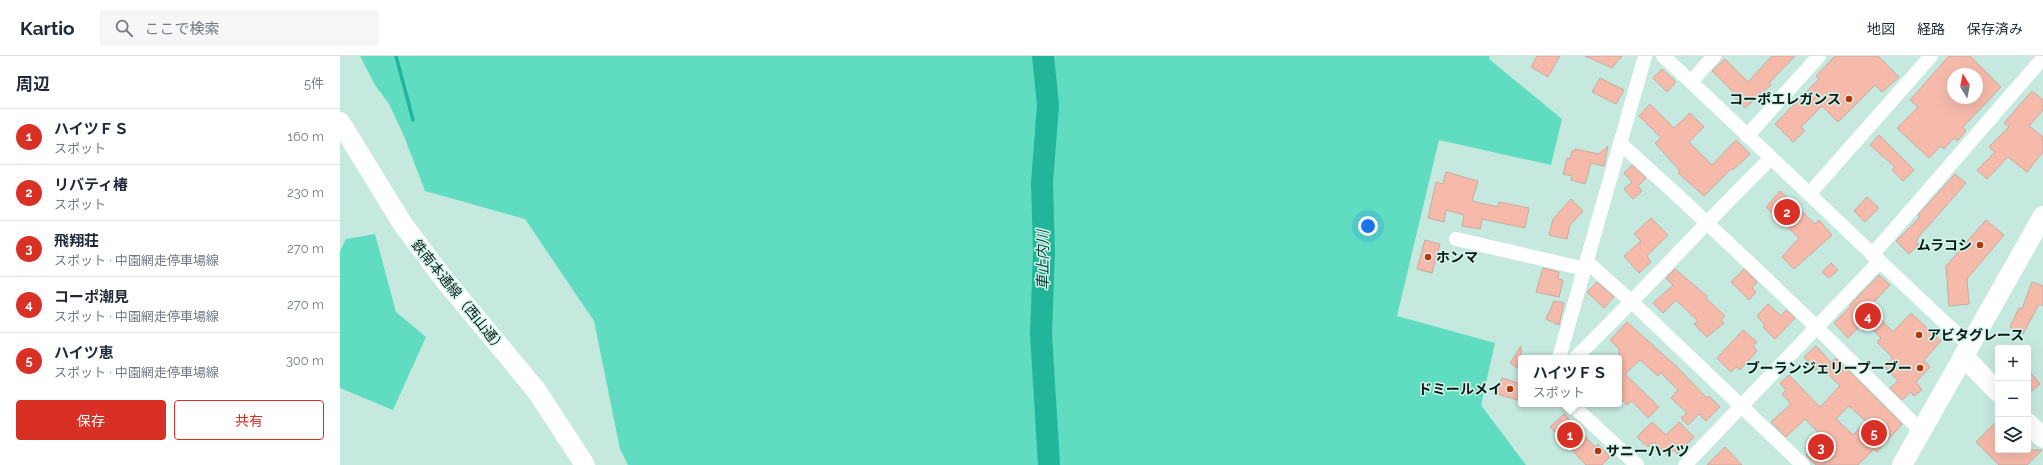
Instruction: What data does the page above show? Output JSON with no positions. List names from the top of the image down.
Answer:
{
  "streets": {
    "street": ["鉄南本通線（西山通）"]
  },
  "water": ["車止内川"],
  "places": [
    "コーポエレガンス",
    "ムラコシ",
    "ホンマ",
    "アビタグレース",
    "ブーランジェリープーブー",
    "ドミールメイ",
    "サニーハイツ"
  ],
  "north": "top",
  "page": {
    "header": "Kartio",
    "search": "ここで検索",
    "nav": ["地図", "経路", "保存済み"],
    "heading": ["周辺", "5件"],
    "list": [
      {
        "mark": "1",
        "name": "ハイツＦＳ",
        "note": "スポット",
        "value": "160 m"
      },
      {
        "mark": "2",
        "name": "リバティ椿",
        "note": "スポット",
        "value": "230 m"
      },
      {
        "mark": "3",
        "name": "飛翔荘",
        "note": "スポット · 中園網走停車場線",
        "value": "270 m"
      },
      {
        "mark": "4",
        "name": "コーポ潮見",
        "note": "スポット · 中園網走停車場線",
        "value": "270 m"
      },
      {
        "mark": "5",
        "name": "ハイツ恵",
        "note": "スポット · 中園網走停車場線",
        "value": "300 m"
      }
    ],
    "pins": [
      "2",
      "4",
      "5",
      "1",
      "3"
    ],
    "map_buttons": ["+", "−"],
    "popup": ["ハイツＦＳ", "スポット"],
    "buttons": ["保存", "共有"]
  }
}
